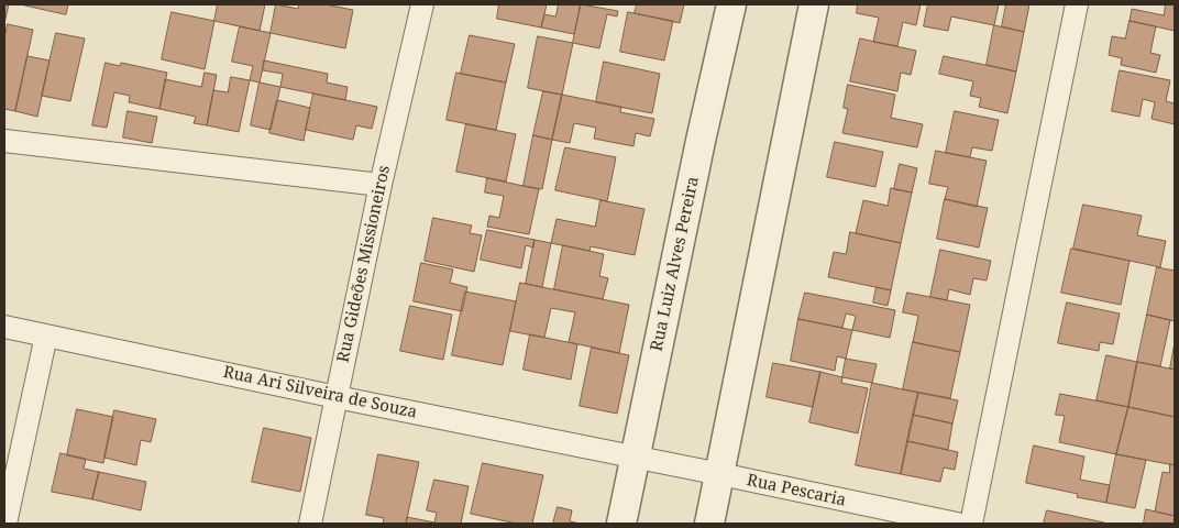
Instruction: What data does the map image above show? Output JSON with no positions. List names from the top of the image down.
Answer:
{
  "streets": {
    "street": [
      "Rua Gideões Missioneiros",
      "Rua Luiz Alves Pereira",
      "Rua Ari Silveira de Souza",
      "Rua Pescaria"
    ]
  },
  "crossings": [
    ["Rua Gideões Missioneiros", "Rua Ari Silveira de Souza"],
    ["Rua Luiz Alves Pereira", "Rua Ari Silveira de Souza"],
    ["Rua Luiz Alves Pereira", "Rua Pescaria"],
    ["Rua Ari Silveira de Souza", "Rua Pescaria"]
  ]
}
